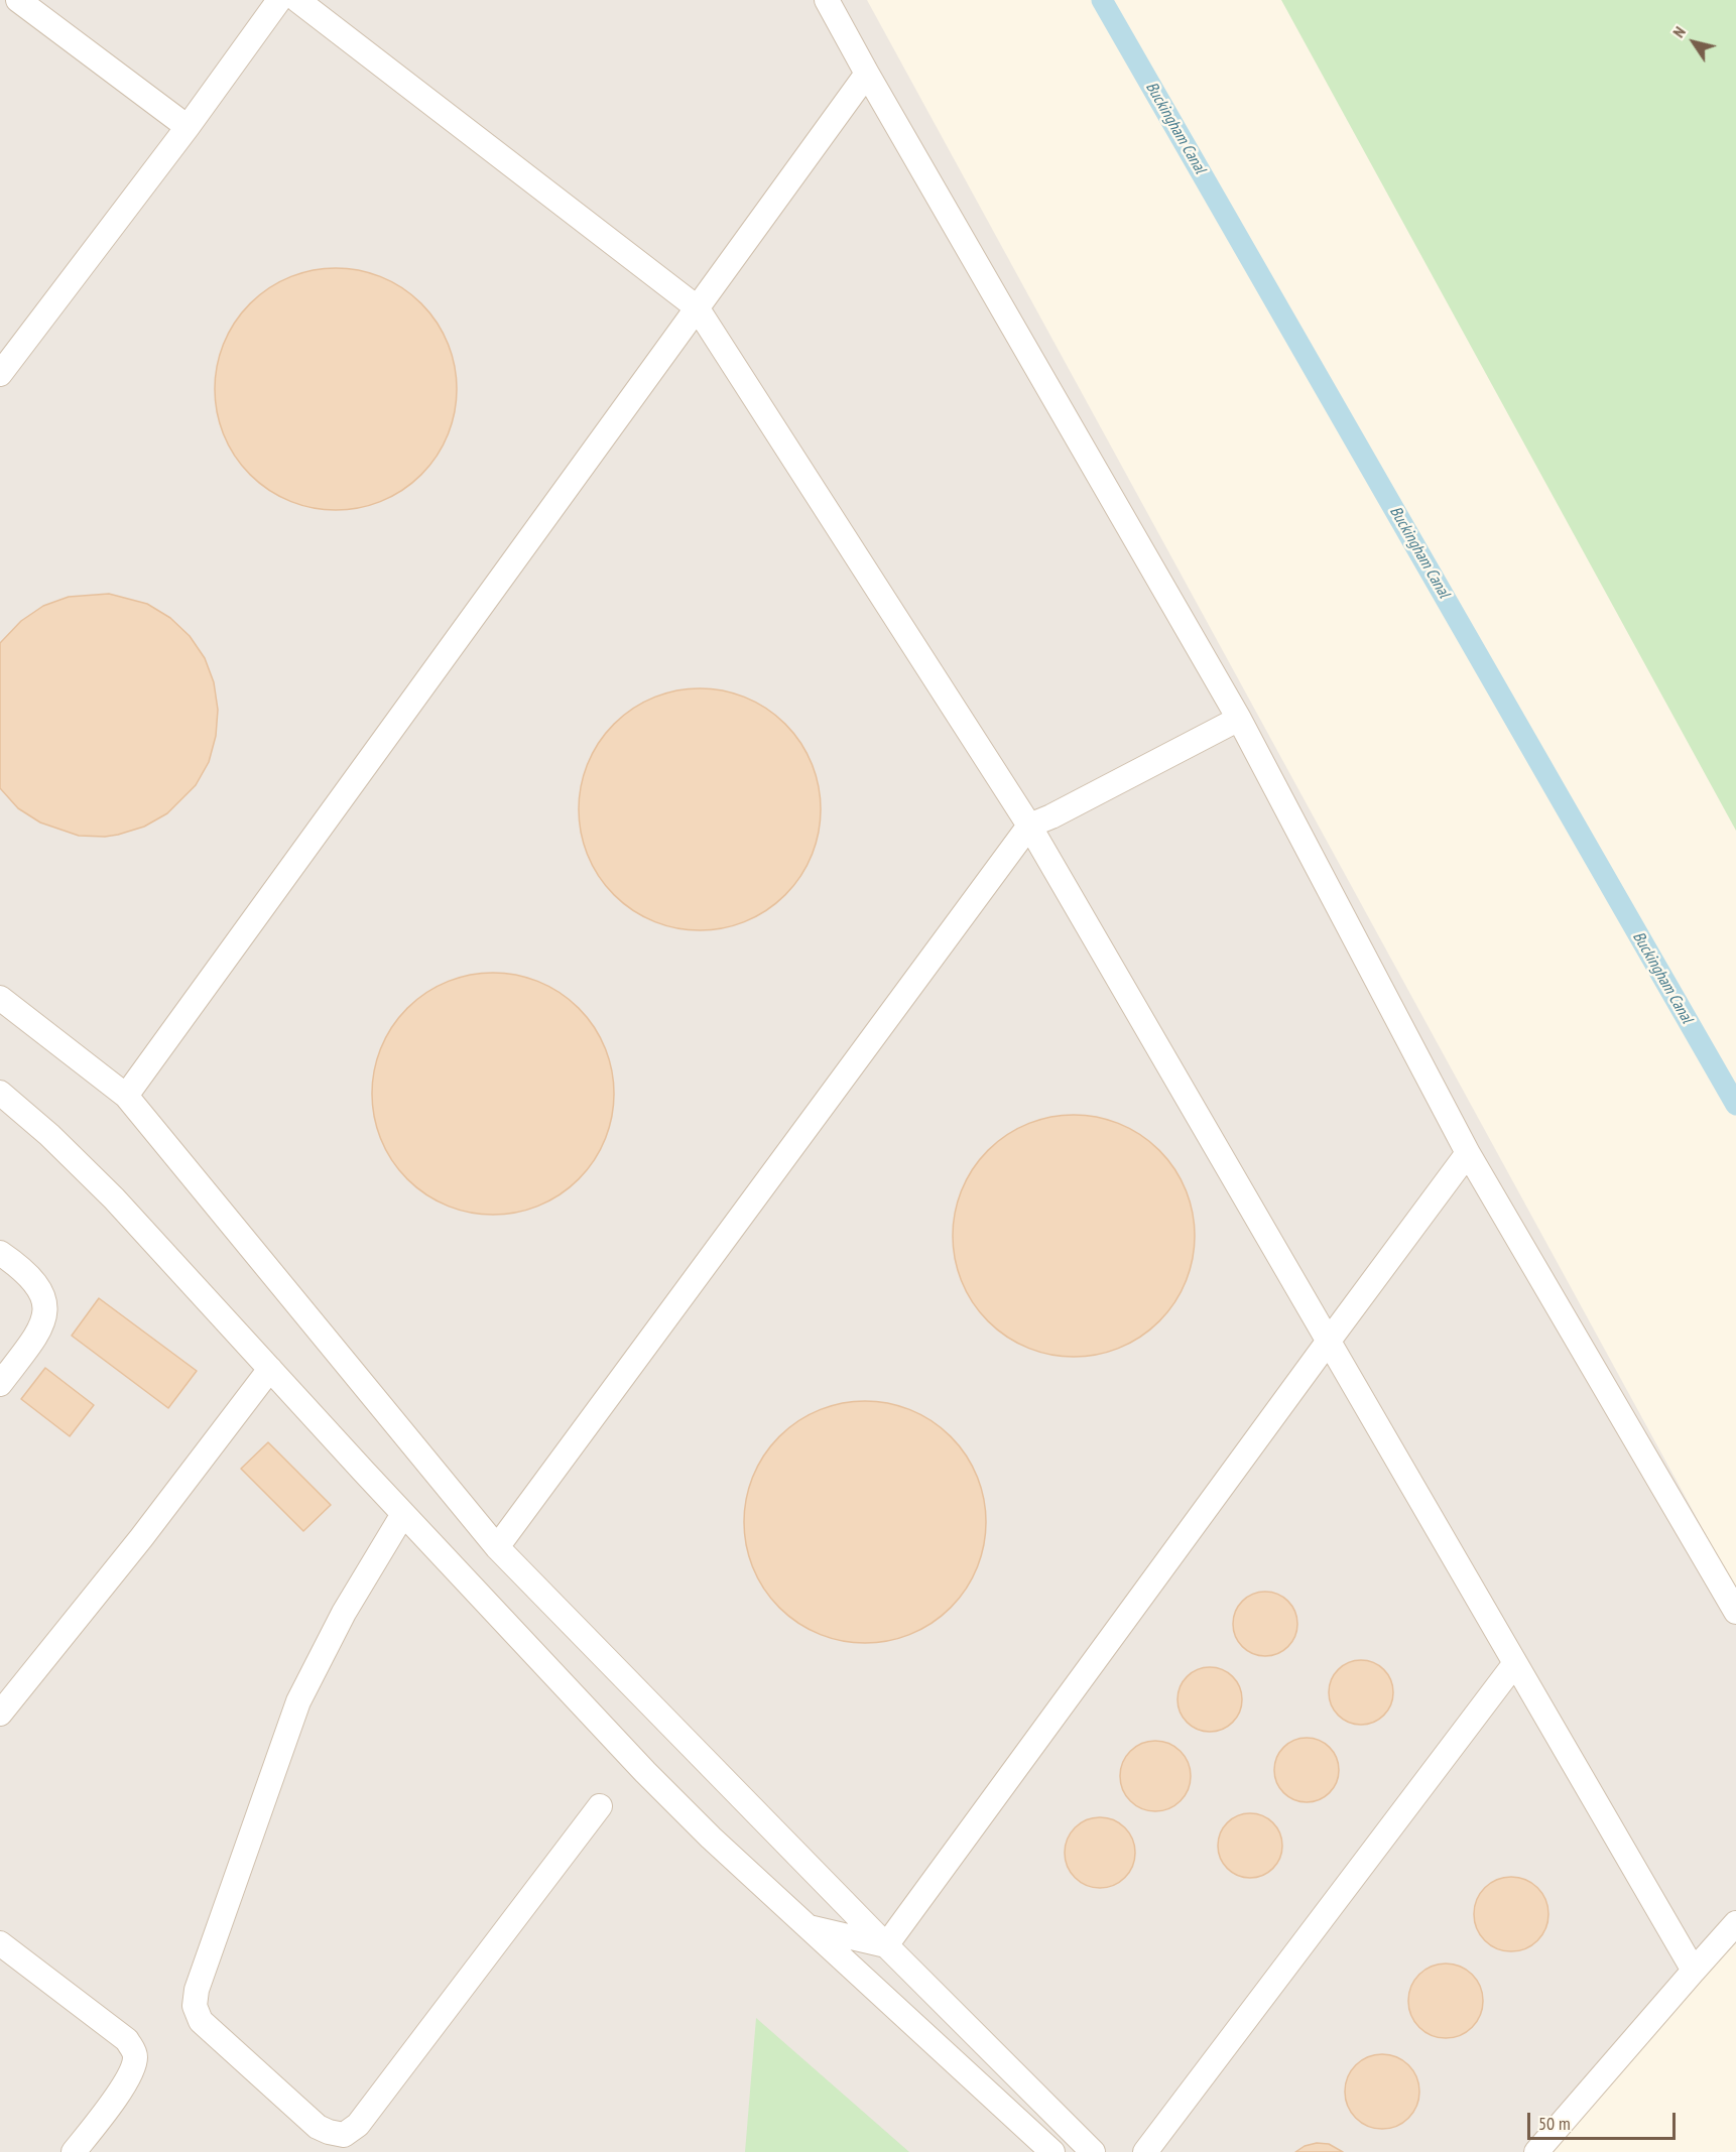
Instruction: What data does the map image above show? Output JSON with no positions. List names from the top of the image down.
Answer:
{
  "water": ["Buckingham Canal"],
  "scale_bar": "50 m",
  "north": "top left"
}
